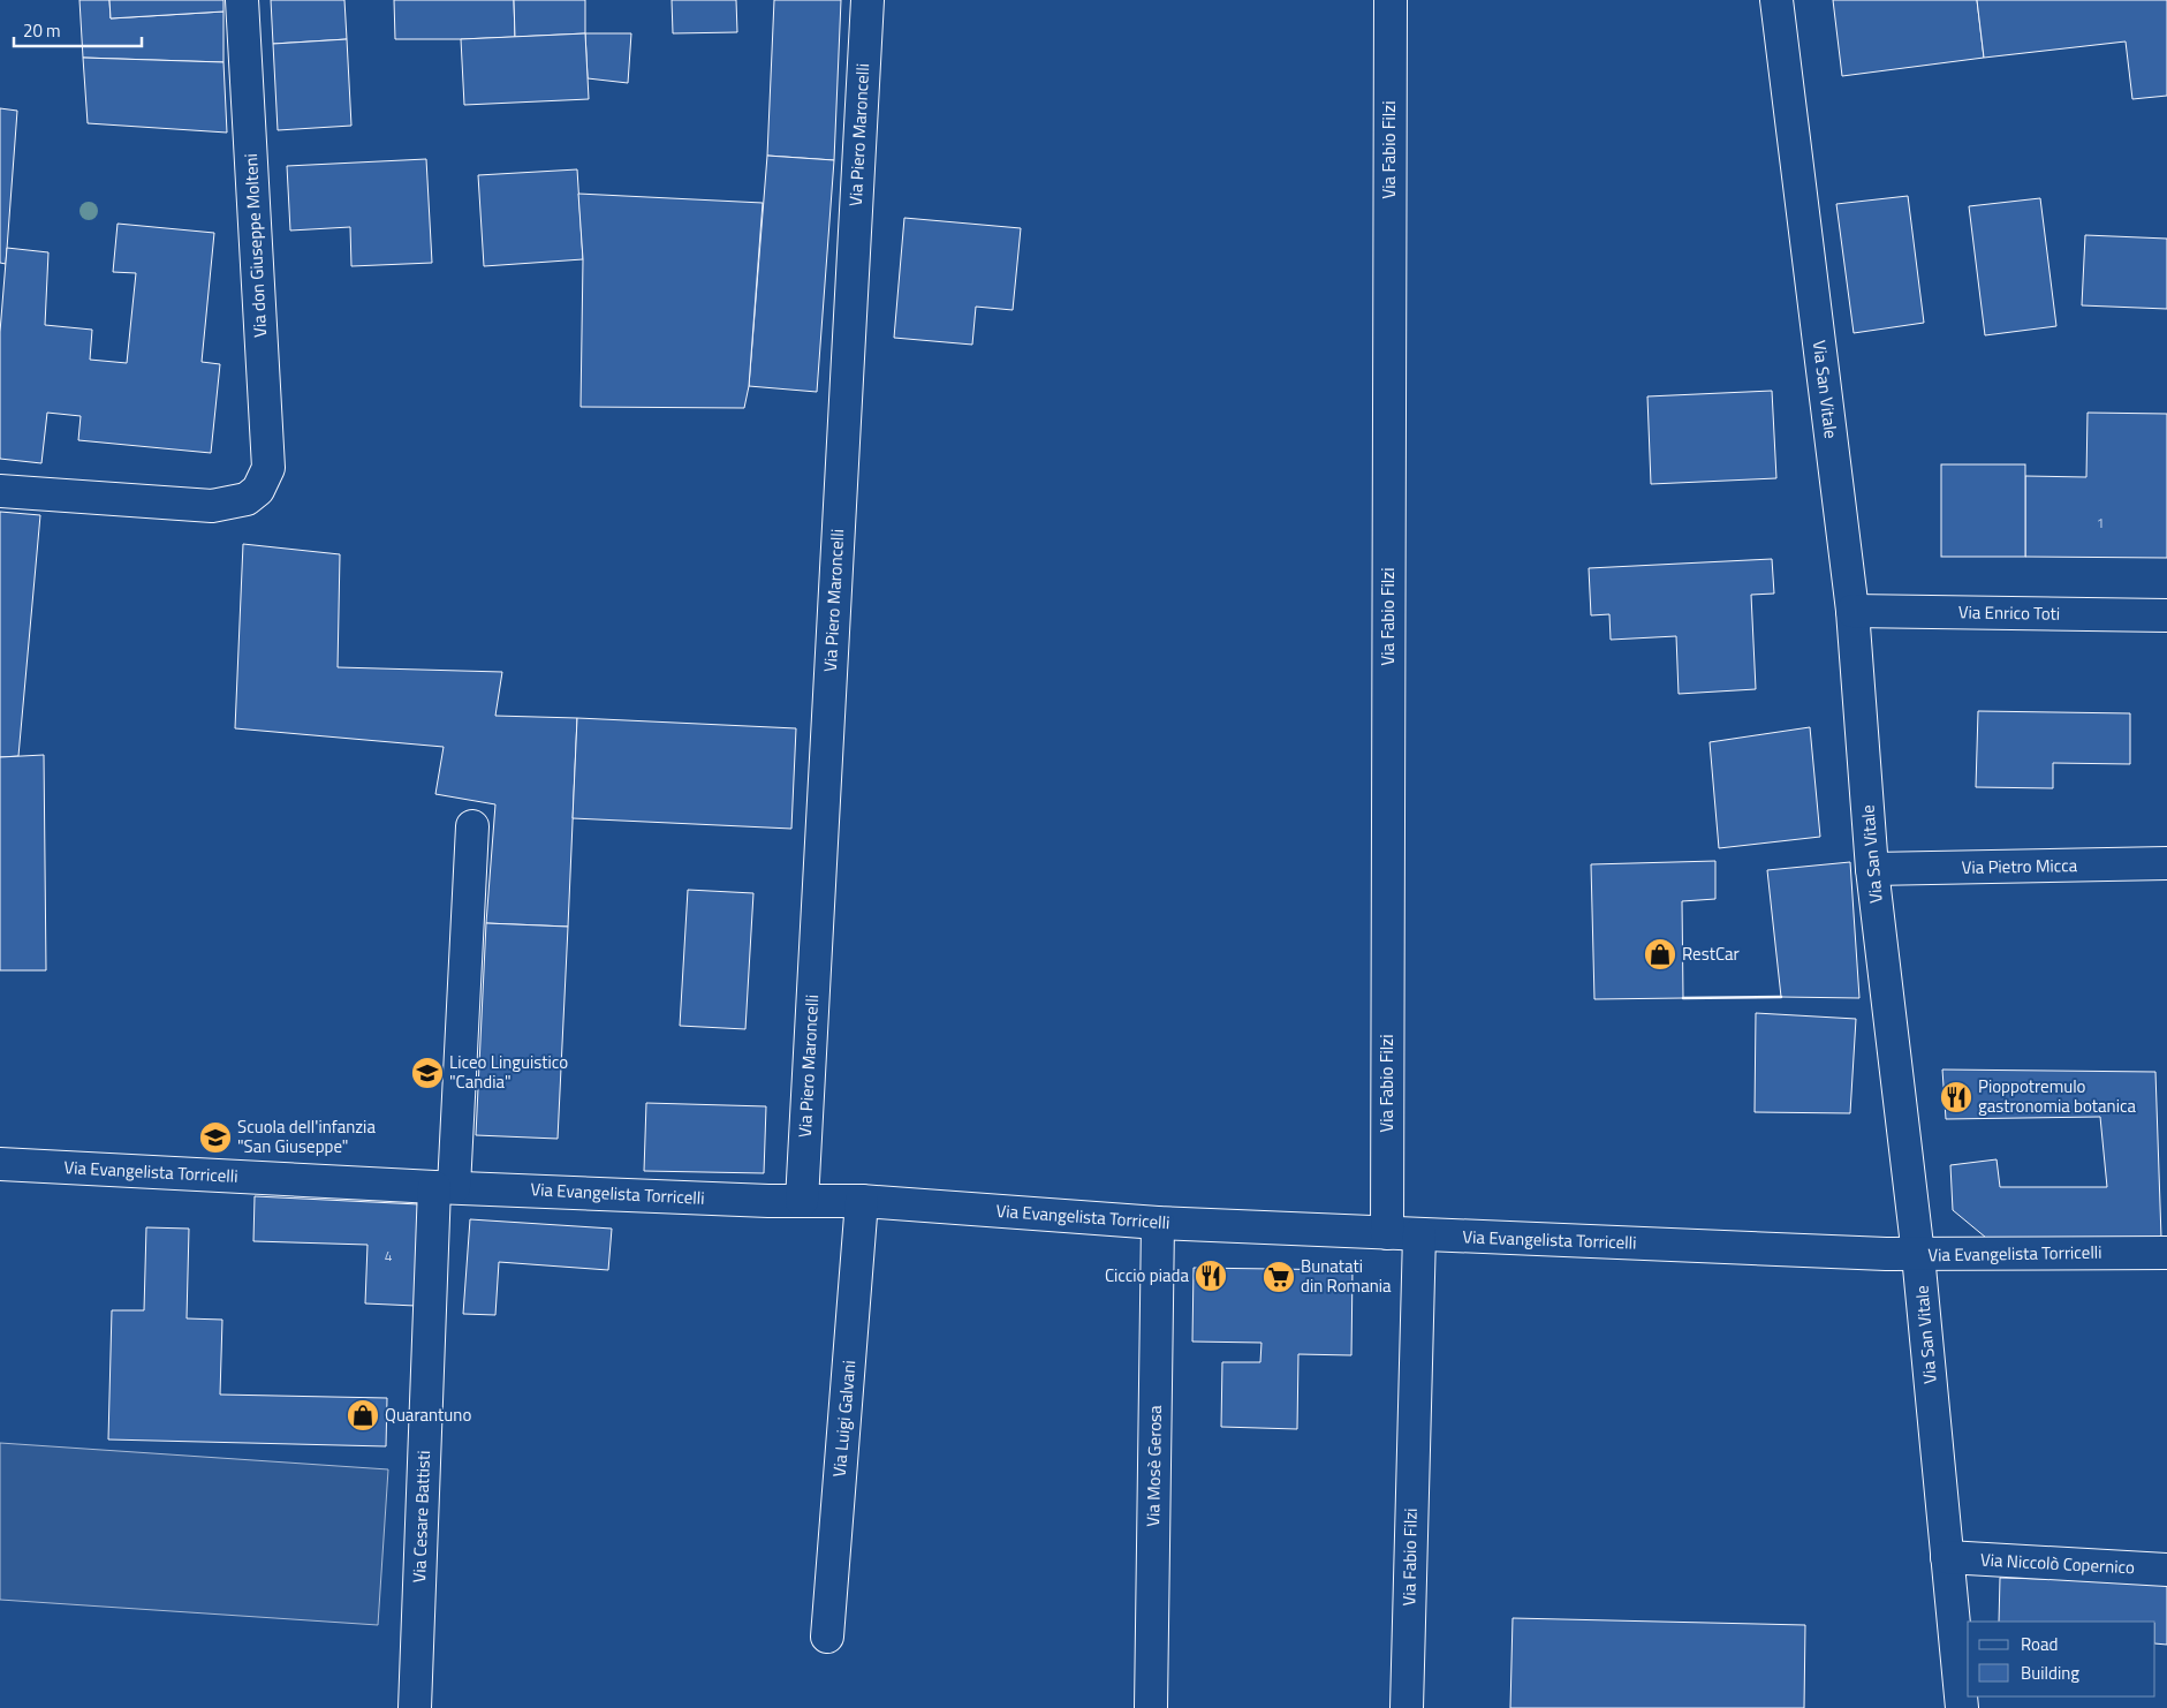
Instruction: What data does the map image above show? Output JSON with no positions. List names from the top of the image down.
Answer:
{
  "streets": {
    "street": [
      "Via Piero Maroncelli",
      "Via Fabio Filzi",
      "Via don Giuseppe Molteni",
      "Via San Vitale",
      "Via Enrico Toti",
      "Via Pietro Micca",
      "Via Evangelista Torricelli",
      "Via Luigi Galvani",
      "Via Mosè Gerosa",
      "Via Cesare Battisti",
      "Via Niccolò Copernico"
    ]
  },
  "crossings": [
    ["Via Piero Maroncelli", "Via Evangelista Torricelli"],
    ["Via Fabio Filzi", "Via Evangelista Torricelli"],
    ["Via San Vitale", "Via Enrico Toti"],
    ["Via San Vitale", "Via Pietro Micca"],
    ["Via San Vitale", "Via Evangelista Torricelli"],
    ["Via San Vitale", "Via Niccolò Copernico"],
    ["Via Evangelista Torricelli", "Via Luigi Galvani"],
    ["Via Evangelista Torricelli", "Via Mosè Gerosa"],
    ["Via Evangelista Torricelli", "Via Cesare Battisti"]
  ],
  "places": {
    "shop": ["RestCar", "Quarantuno"],
    "school or university": ["Liceo Linguistico \"Candia\"", "Scuola dell'infanzia \"San Giuseppe\""],
    "restaurant": ["Pioppotremulo gastronomia botanica", "Ciccio piada"],
    "supermarket": ["Bunatati din Romania"]
  },
  "house_numbers": ["1", "4"],
  "legend": ["Road", "Building"],
  "scale_bar": "20 m"
}
